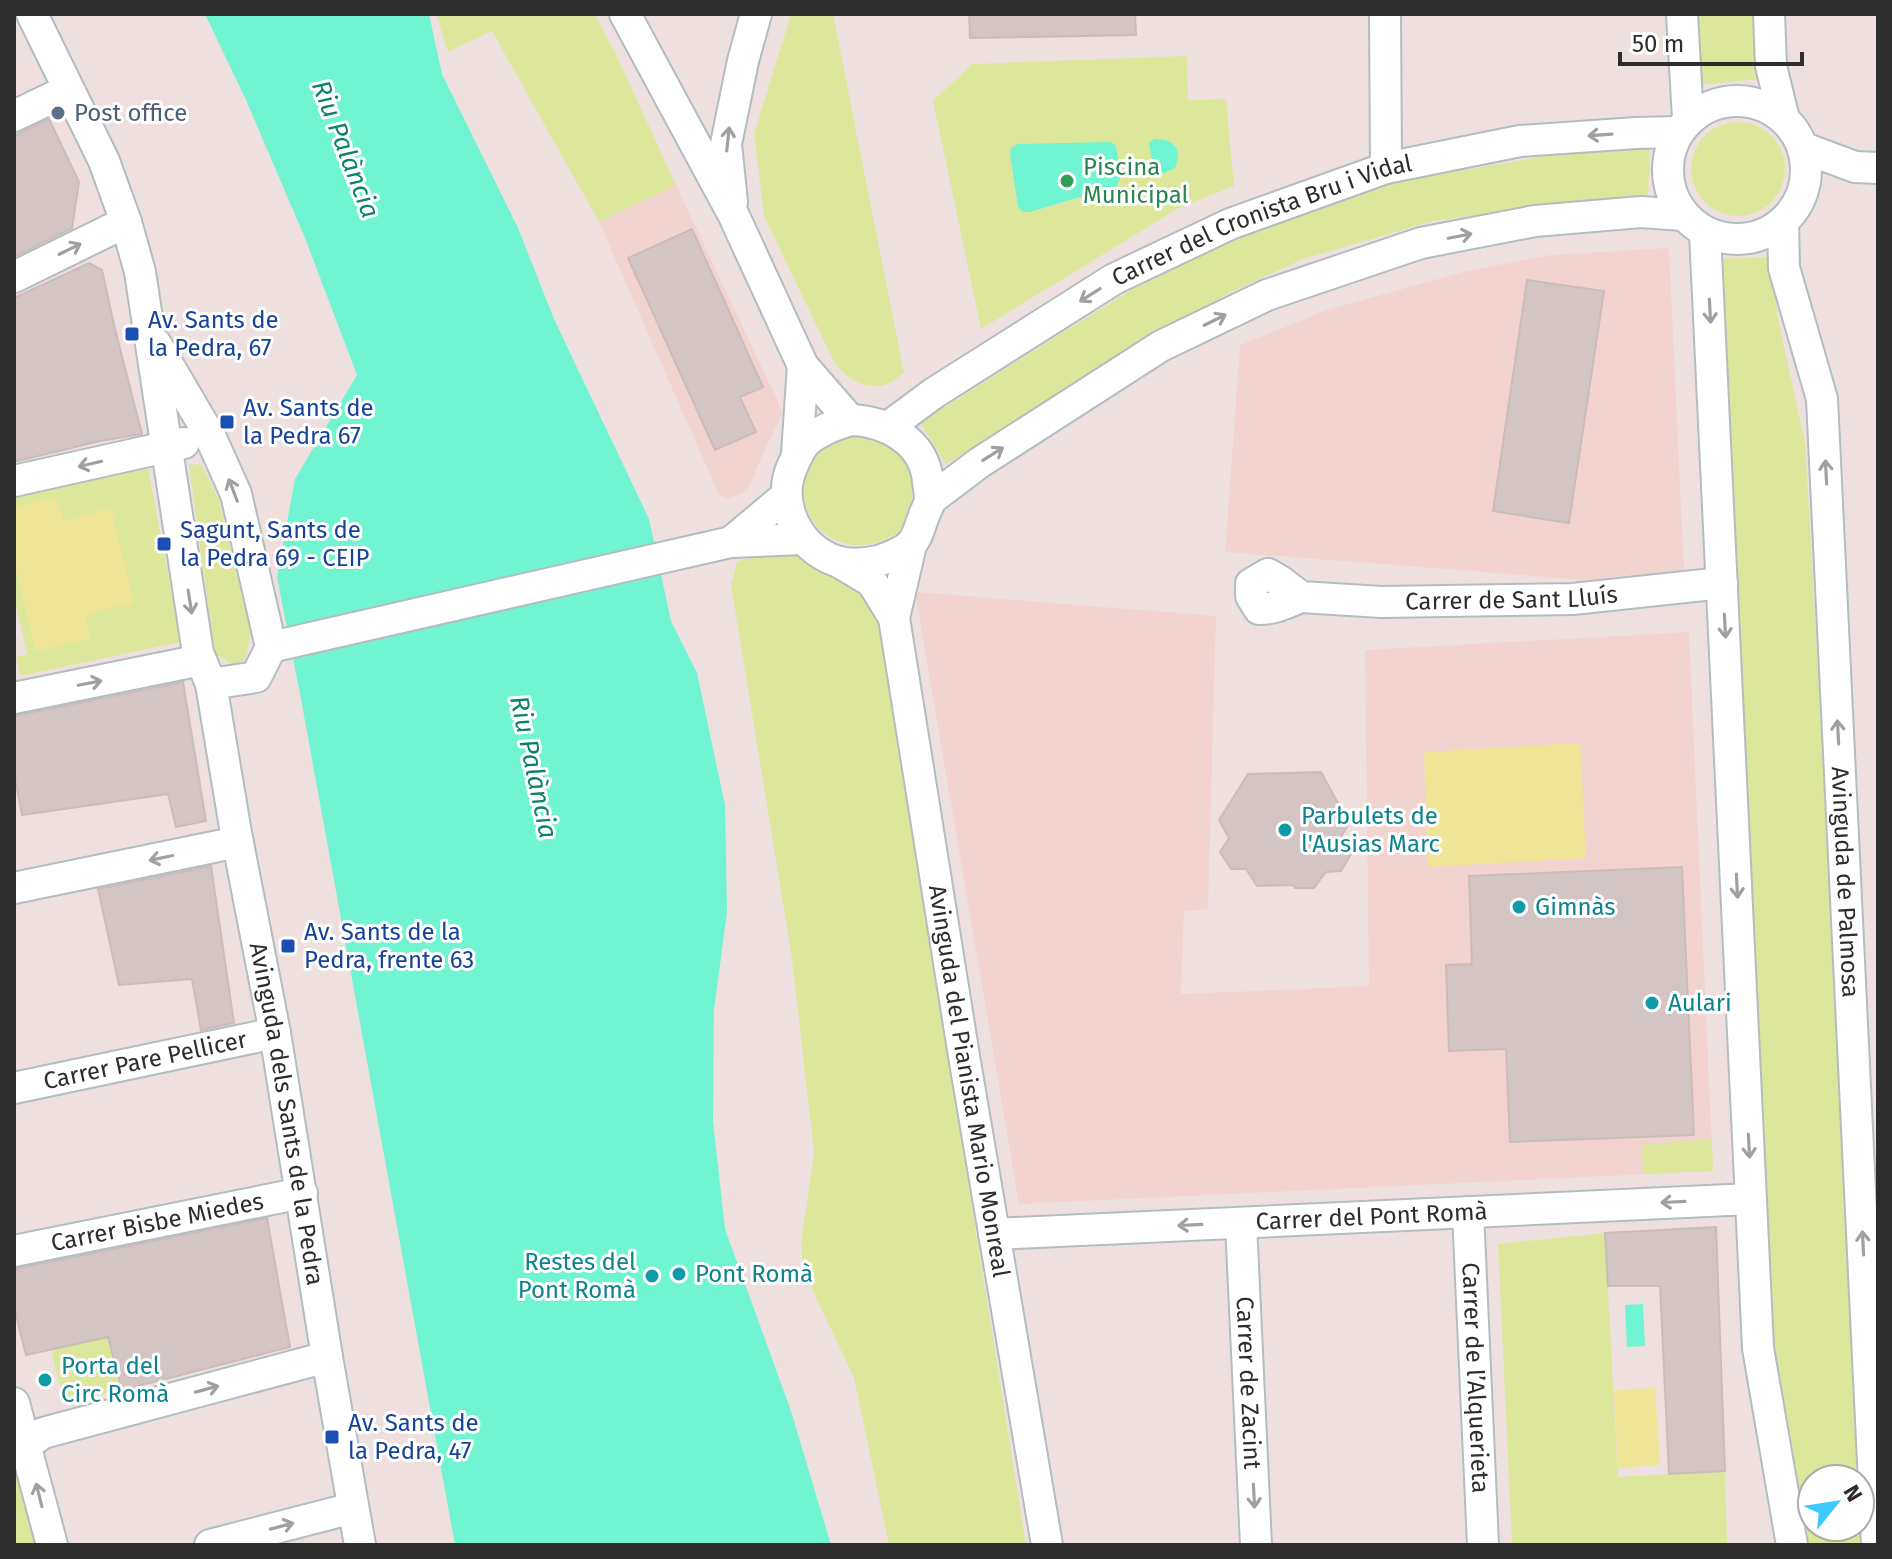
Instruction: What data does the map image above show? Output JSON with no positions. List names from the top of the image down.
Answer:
{
  "streets": {
    "street": [
      "Carrer del Cronista Bru i Vidal",
      "Carrer de Sant Lluís",
      "Avinguda de Palmosa",
      "Carrer Pare Pellicer",
      "Avinguda del Pianista Mario Monreal",
      "Avinguda dels Sants de la Pedra",
      "Carrer del Pont Romà",
      "Carrer Bisbe Miedes",
      "Carrer de l’Alquerieta",
      "Carrer de Zacint"
    ]
  },
  "crossings": [
    ["Carrer del Cronista Bru i Vidal", "Avinguda de Palmosa"],
    ["Carrer del Cronista Bru i Vidal", "Avinguda del Pianista Mario Monreal"],
    ["Carrer Pare Pellicer", "Avinguda dels Sants de la Pedra"],
    ["Avinguda del Pianista Mario Monreal", "Carrer del Pont Romà"],
    ["Avinguda dels Sants de la Pedra", "Carrer Bisbe Miedes"],
    ["Carrer del Pont Romà", "Carrer de l’Alquerieta"],
    ["Carrer del Pont Romà", "Carrer de Zacint"]
  ],
  "one_way": ["Carrer del Pont Romà", "Carrer de Zacint"],
  "water": ["Riu Palància"],
  "places": {
    "other": [
      "Post office",
      "Piscina Municipal",
      "Parbulets de l'Ausias Marc",
      "Gimnàs",
      "Aulari",
      "Pont Romà",
      "Restes del Pont Romà",
      "Porta del Circ Romà"
    ],
    "transit": [
      "Av. Sants de la Pedra, 67",
      "Av. Sants de la Pedra 67",
      "Sagunt, Sants de la Pedra 69 - CEIP",
      "Av. Sants de la Pedra, frente 63",
      "Av. Sants de la Pedra, 47"
    ]
  },
  "scale_bar": "50 m",
  "north": "top right"
}
